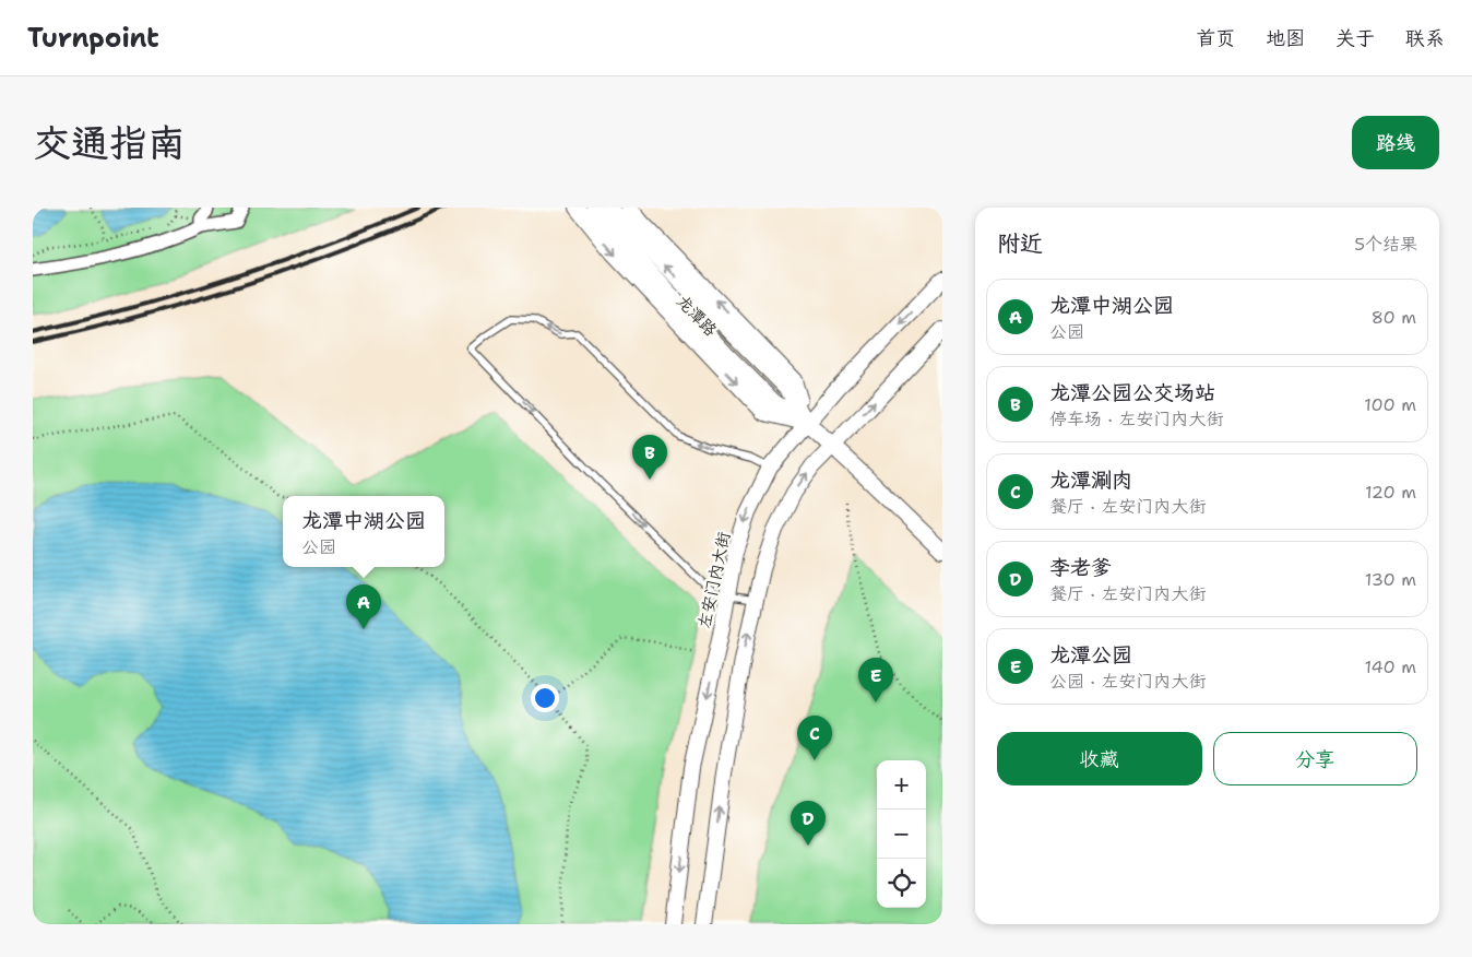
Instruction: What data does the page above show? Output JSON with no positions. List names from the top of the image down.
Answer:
{
  "streets": {
    "street": ["龙潭路", "左安门内大街"]
  },
  "crossings": [
    ["龙潭路", "左安门内大街"]
  ],
  "page": {
    "header": "Turnpoint",
    "nav": [
      "首页",
      "地图",
      "关于",
      "联系"
    ],
    "buttons": [
      "路线",
      ["收藏", "分享"]
    ],
    "title": "交通指南",
    "heading": ["附近", "5个结果"],
    "list": [
      {
        "mark": "A",
        "name": "龙潭中湖公园",
        "note": "公园",
        "value": "80 m"
      },
      {
        "mark": "B",
        "name": "龙潭公园公交场站",
        "note": "停车场 · 左安门内大街",
        "value": "100 m"
      },
      {
        "mark": "C",
        "name": "龙潭涮肉",
        "note": "餐厅 · 左安门内大街",
        "value": "120 m"
      },
      {
        "mark": "D",
        "name": "李老爹",
        "note": "餐厅 · 左安门内大街",
        "value": "130 m"
      },
      {
        "mark": "E",
        "name": "龙潭公园",
        "note": "公园 · 左安门内大街",
        "value": "140 m"
      }
    ],
    "pins": [
      "B",
      "A",
      "E",
      "C",
      "D"
    ],
    "popup": ["龙潭中湖公园", "公园"],
    "map_buttons": ["+", "−"]
  }
}
